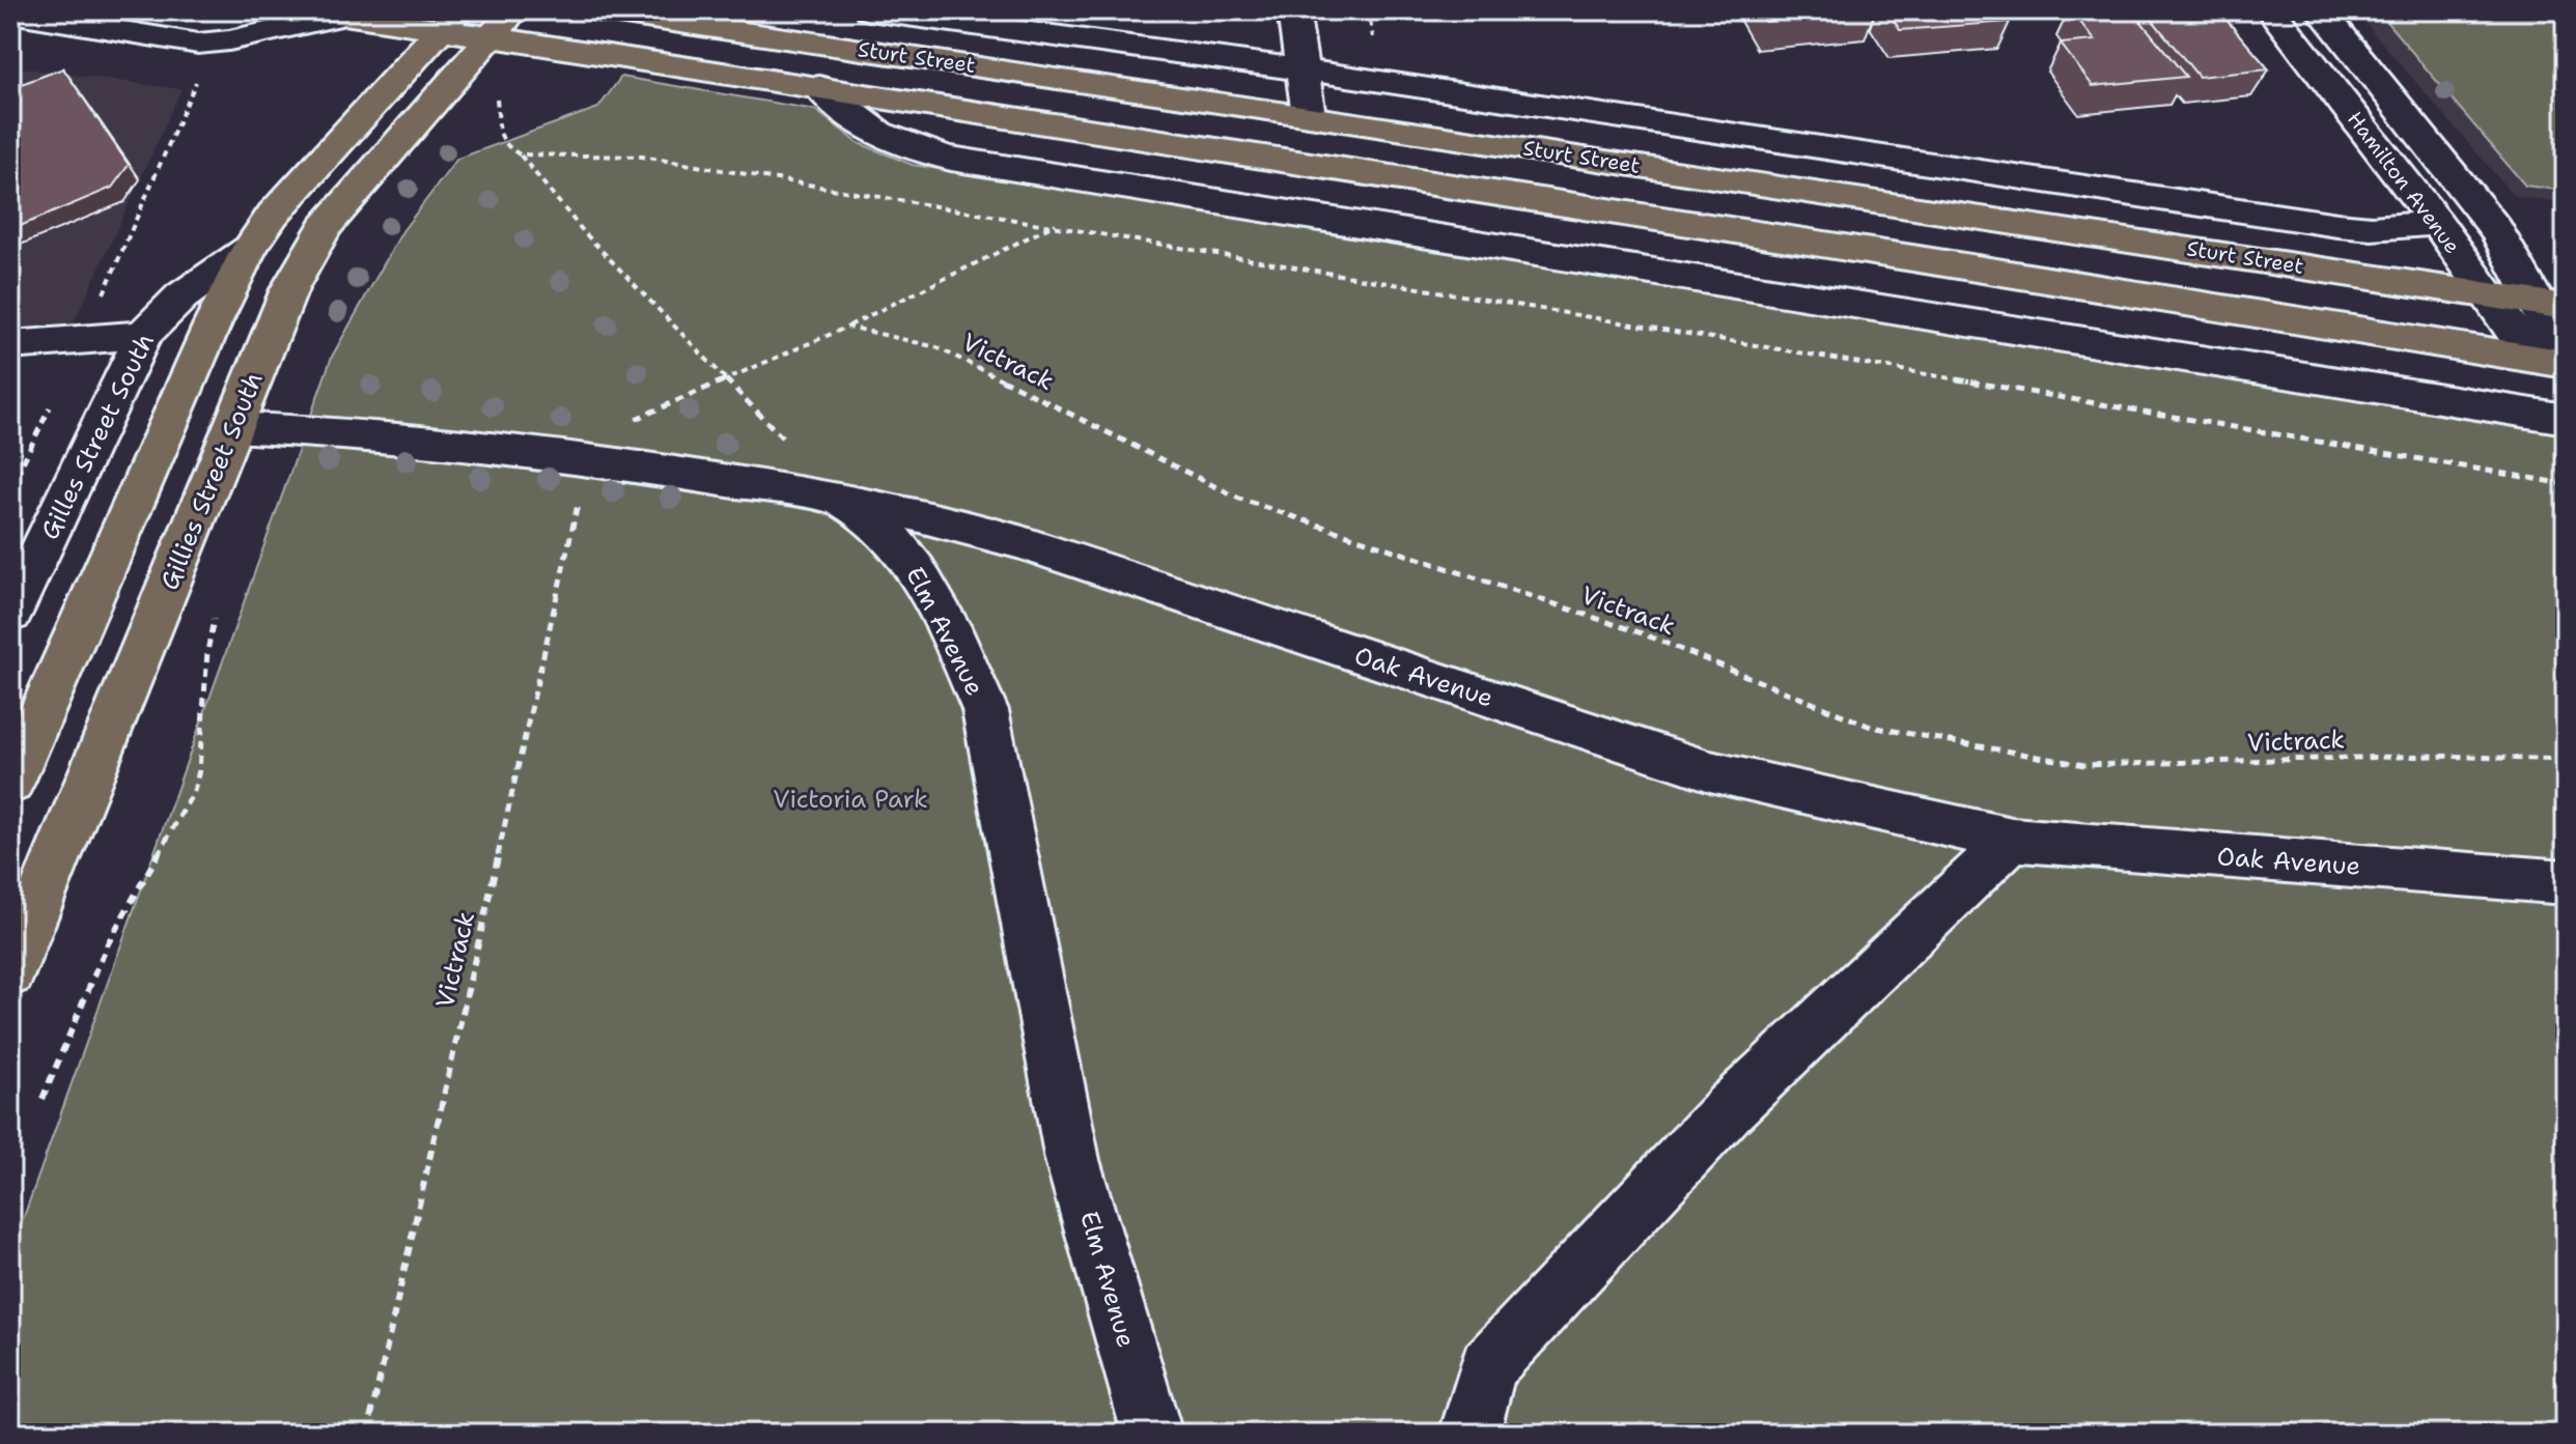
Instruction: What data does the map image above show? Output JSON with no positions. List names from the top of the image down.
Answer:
{
  "streets": {
    "main road": ["Sturt Street", "Gillies Street South"],
    "street": [
      "Hamilton Avenue",
      "Gilles Street South",
      "Elm Avenue",
      "Oak Avenue"
    ],
    "path": ["Victrack"]
  },
  "crossings": [
    ["Sturt Street", "Hamilton Avenue"],
    ["Sturt Street", "Gillies Street South"],
    ["Gillies Street South", "Elm Avenue"],
    ["Elm Avenue", "Oak Avenue"]
  ],
  "parks": ["Victoria Park"]
}
